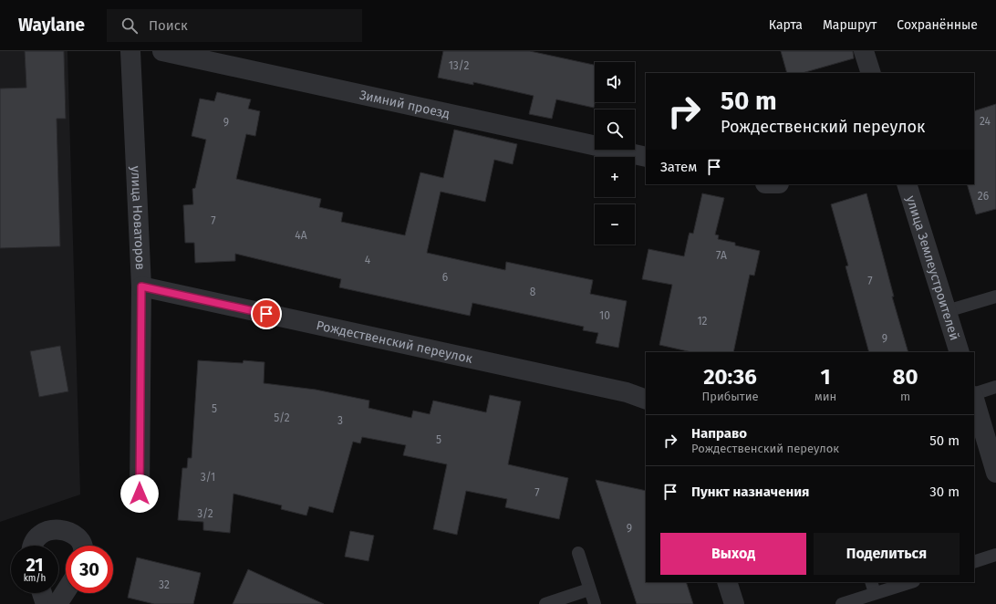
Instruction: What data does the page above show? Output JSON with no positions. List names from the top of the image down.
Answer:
{
  "streets": {
    "street": [
      "Зимний проезд",
      "улица Новаторов",
      "улица Землеустроителей",
      "Рождественский переулок"
    ]
  },
  "crossings": [
    ["улица Новаторов", "Рождественский переулок"]
  ],
  "house_numbers": [
    "13/2",
    "24",
    "9",
    "26",
    "7",
    "4А",
    "7А",
    "4",
    "6",
    "7",
    "8",
    "10",
    "12",
    "9",
    "5",
    "5/2",
    "3",
    "5",
    "3/1",
    "7",
    "3/2",
    "9",
    "32"
  ],
  "page": {
    "header": "Waylane",
    "search": "Поиск",
    "nav": ["Карта", "Маршрут", "Сохранённые"],
    "map_buttons": ["+", "−"],
    "turn": ["50 m", "Рождественский переулок"],
    "then": "Затем",
    "eta": [
      "20:36",
      "Прибытие",
      "1",
      "мин",
      "80",
      "m"
    ],
    "list": [
      {
        "name": "Направо",
        "note": "Рождественский переулок",
        "value": "50 m"
      },
      {
        "name": "Пункт назначения",
        "value": "30 m"
      }
    ],
    "buttons": ["Выход", "Поделиться"],
    "speed": "21 km/h",
    "limit": "30"
  }
}
